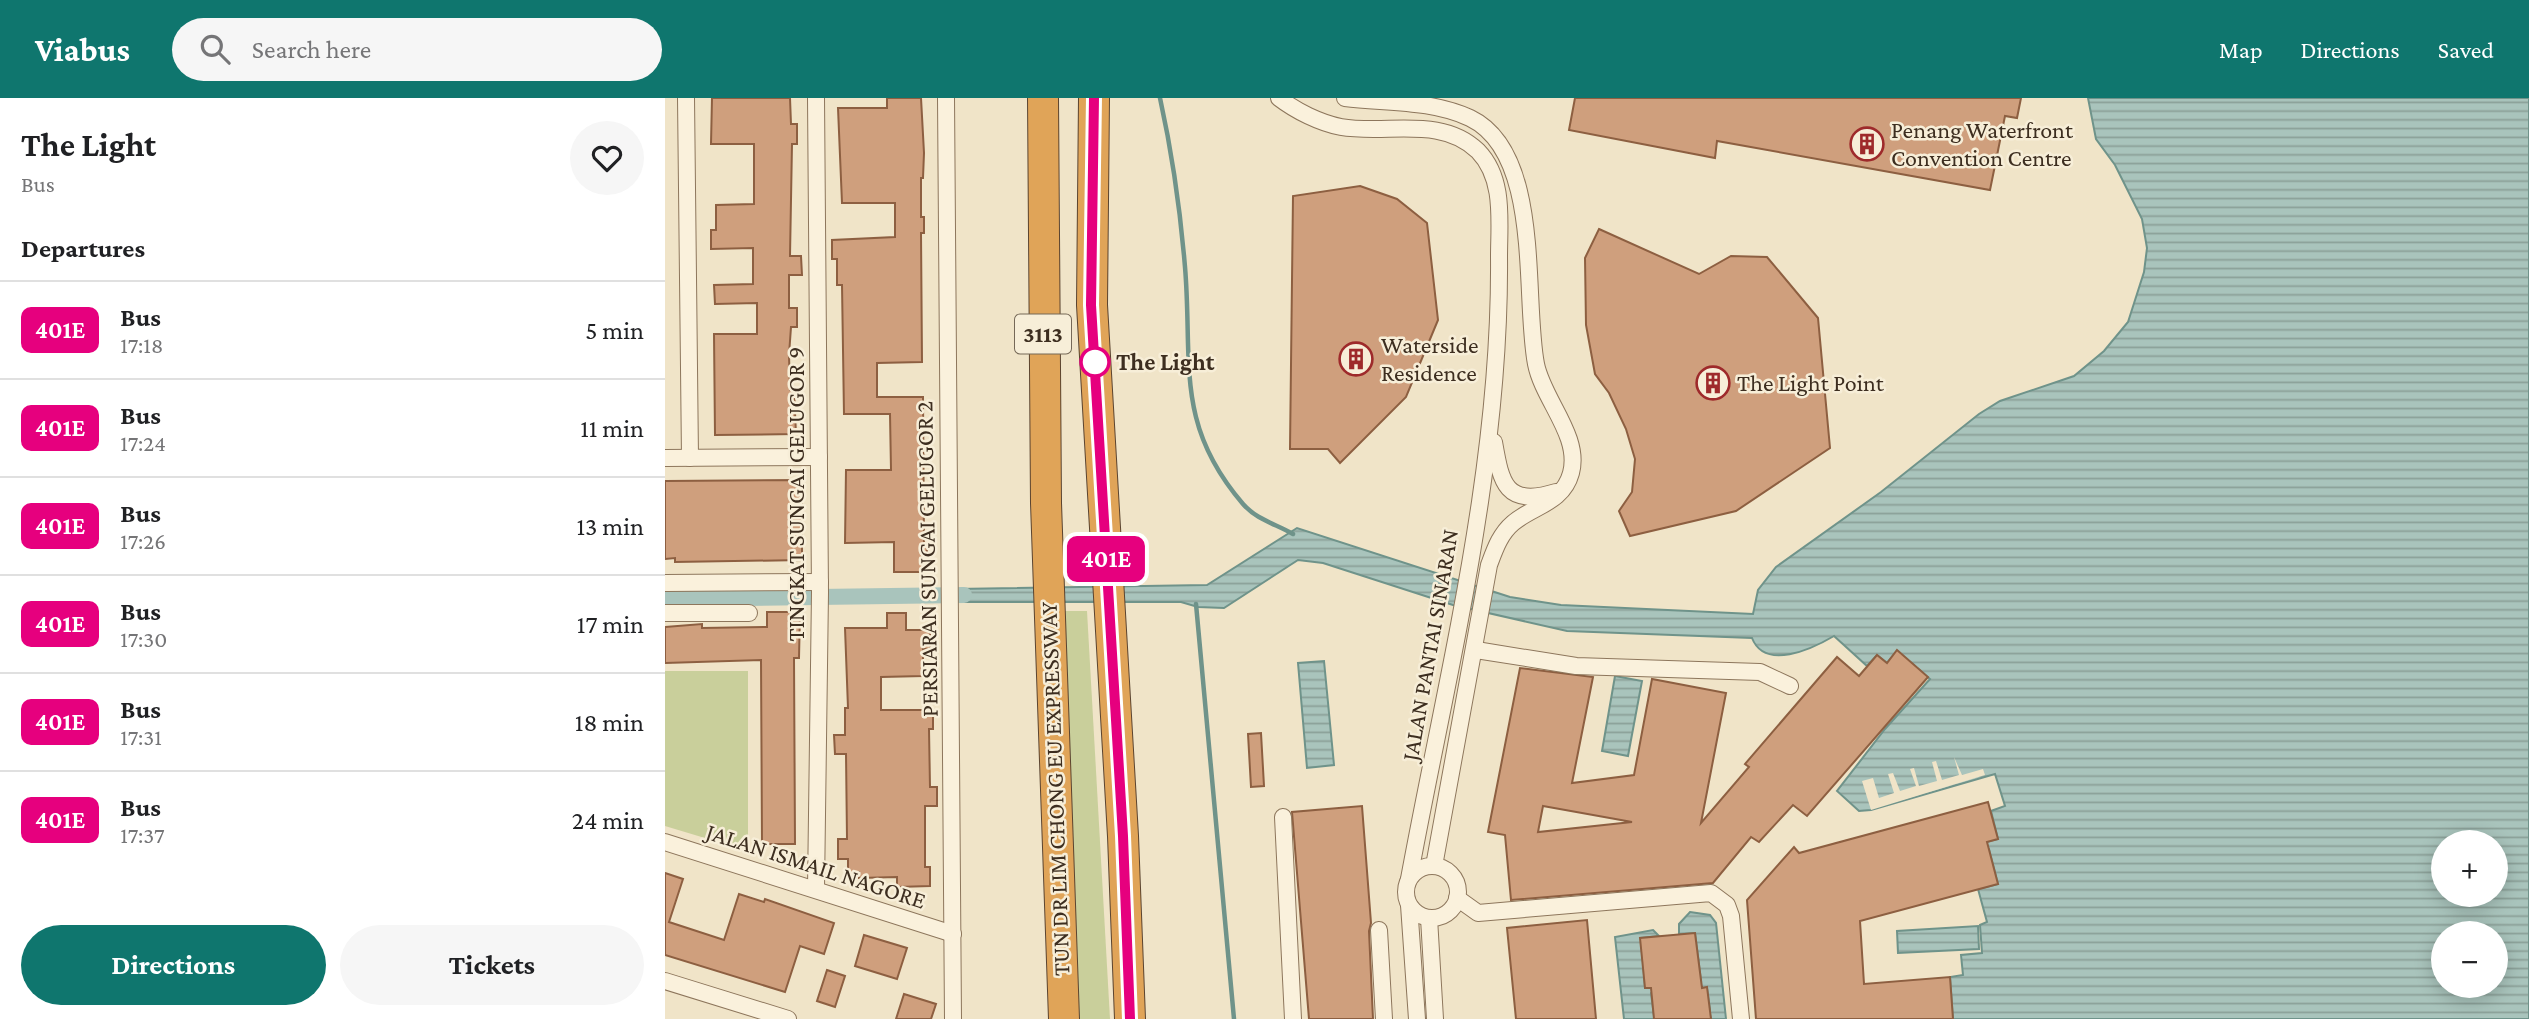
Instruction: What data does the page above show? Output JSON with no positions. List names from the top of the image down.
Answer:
{
  "streets": {
    "highway": ["3113", "TUN DR LIM CHONG EU EXPRESSWAY"],
    "street": [
      "TINGKAT SUNGAI GELUGOR 9",
      "PERSIARAN SUNGAI GELUGOR 2",
      "JALAN PANTAI SINARAN",
      "JALAN ISMAIL NAGORE"
    ]
  },
  "crossings": [
    ["TINGKAT SUNGAI GELUGOR 9", "JALAN ISMAIL NAGORE"],
    ["PERSIARAN SUNGAI GELUGOR 2", "JALAN ISMAIL NAGORE"]
  ],
  "places": {
    "building": ["Penang Waterfront Convention Centre", "Waterside Residence", "The Light Point"],
    "other": ["The Light"]
  },
  "lines": ["bus line 401E"],
  "page": {
    "header": "Viabus",
    "search": "Search here",
    "nav": ["Map", "Directions", "Saved"],
    "heading": [
      ["The Light", "Bus"],
      "Departures"
    ],
    "on_map": "401E",
    "list": [
      {
        "mark": "401E",
        "name": "Bus",
        "note": "17:18",
        "value": "5 min"
      },
      {
        "mark": "401E",
        "name": "Bus",
        "note": "17:24",
        "value": "11 min"
      },
      {
        "mark": "401E",
        "name": "Bus",
        "note": "17:26",
        "value": "13 min"
      },
      {
        "mark": "401E",
        "name": "Bus",
        "note": "17:30",
        "value": "17 min"
      },
      {
        "mark": "401E",
        "name": "Bus",
        "note": "17:31",
        "value": "18 min"
      },
      {
        "mark": "401E",
        "name": "Bus",
        "note": "17:37",
        "value": "24 min"
      }
    ],
    "map_buttons": ["+", "−"],
    "buttons": ["Directions", "Tickets"]
  }
}
